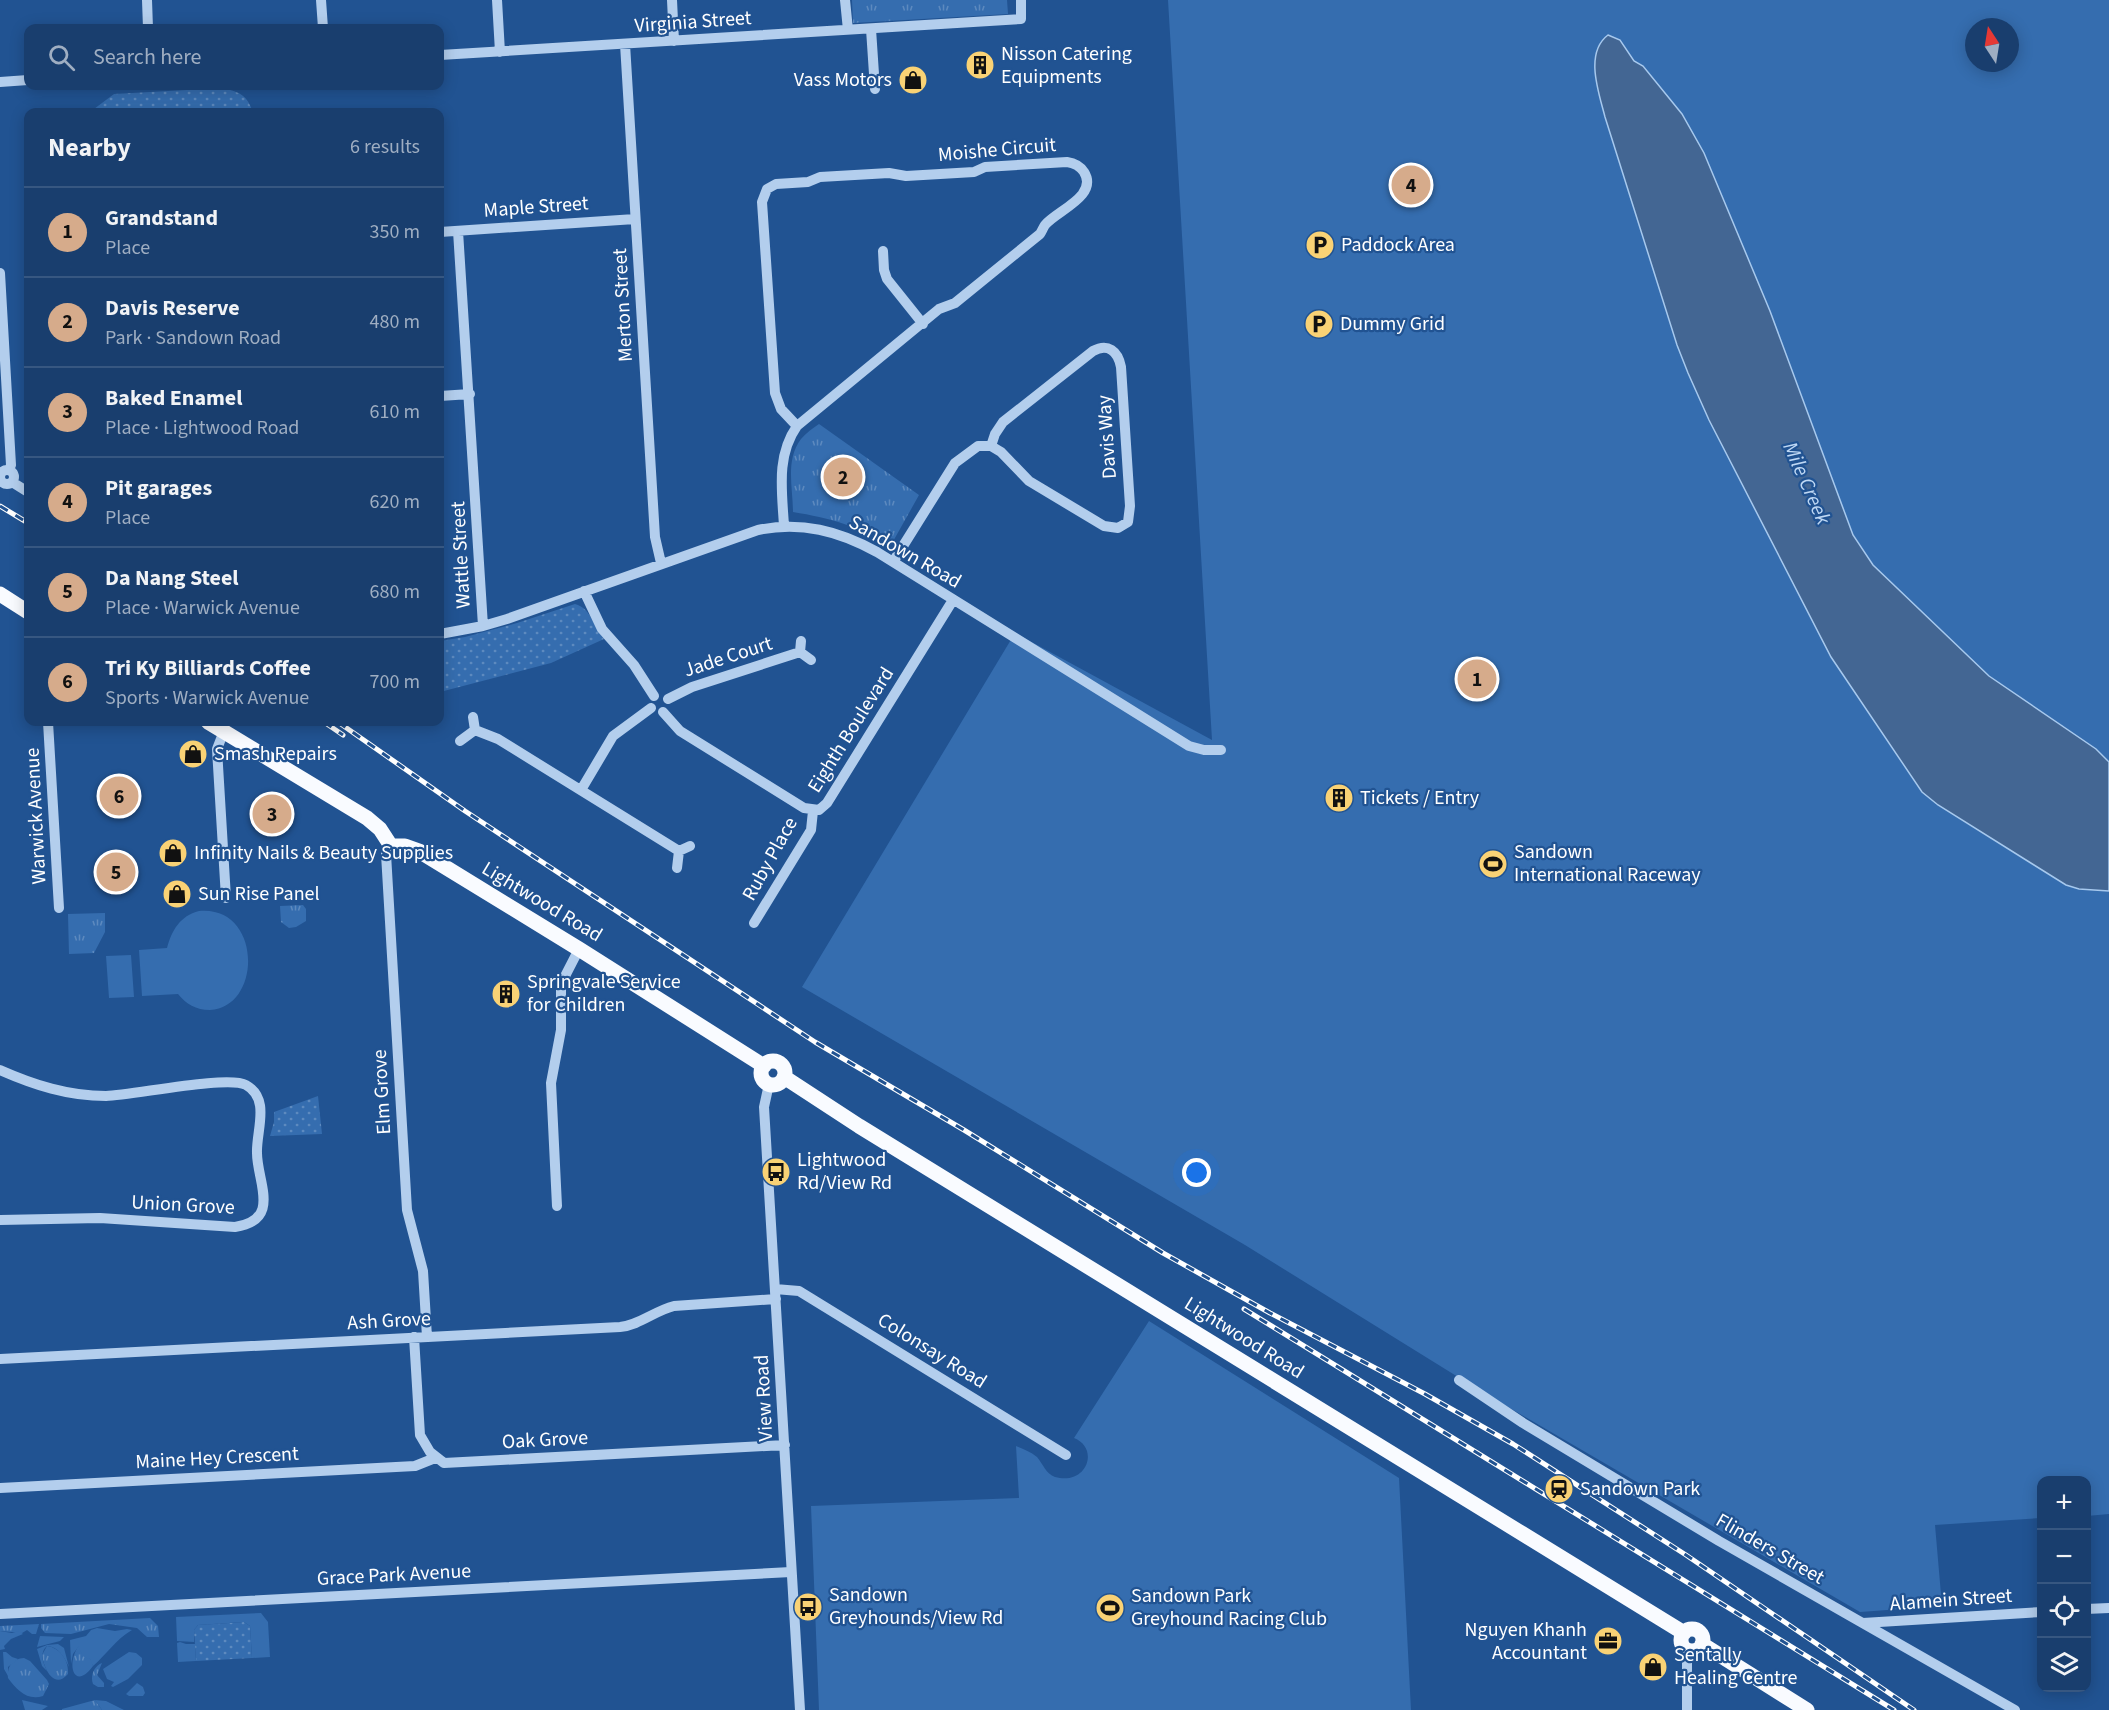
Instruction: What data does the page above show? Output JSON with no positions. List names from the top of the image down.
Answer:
{
  "streets": {
    "main road": ["Lightwood Road"],
    "street": [
      "Virginia Street",
      "Moishe Circuit",
      "Maple Street",
      "Merton Street",
      "Davis Way",
      "Sandown Road",
      "Wattle Street",
      "Jade Court",
      "Eighth Boulevard",
      "Warwick Avenue",
      "Ruby Place",
      "Elm Grove",
      "Union Grove",
      "Ash Grove",
      "Colonsay Road",
      "View Road",
      "Oak Grove",
      "Maine Hey Crescent",
      "Flinders Street",
      "Grace Park Avenue",
      "Alamein Street"
    ]
  },
  "crossings": [
    ["Virginia Street", "Merton Street"],
    ["Moishe Circuit", "Sandown Road"],
    ["Maple Street", "Merton Street"],
    ["Maple Street", "Wattle Street"],
    ["Merton Street", "Sandown Road"],
    ["Sandown Road", "Wattle Street"],
    ["Sandown Road", "Eighth Boulevard"],
    ["Jade Court", "Eighth Boulevard"],
    ["Eighth Boulevard", "Ruby Place"],
    ["Lightwood Road", "Elm Grove"],
    ["Lightwood Road", "View Road"],
    ["Elm Grove", "Ash Grove"],
    ["Ash Grove", "Colonsay Road"],
    ["Ash Grove", "View Road"],
    ["Colonsay Road", "View Road"],
    ["View Road", "Oak Grove"],
    ["View Road", "Grace Park Avenue"],
    ["Oak Grove", "Maine Hey Crescent"],
    ["Flinders Street", "Alamein Street"]
  ],
  "water": ["Mile Creek"],
  "places": {
    "building": ["Nisson Catering Equipments", "Tickets / Entry", "Springvale Service for Children"],
    "shop": [
      "Vass Motors",
      "Smash Repairs",
      "Infinity Nails & Beauty Supplies",
      "Sun Rise Panel",
      "Sentally Healing Centre"
    ],
    "parking": ["Paddock Area", "Dummy Grid"],
    "sports": ["Sandown International Raceway", "Sandown Park Greyhound Racing Club"],
    "bus stop": ["Lightwood Rd/View Rd", "Sandown Greyhounds/View Rd"],
    "station": ["Sandown Park"],
    "office": ["Nguyen Khanh Accountant"]
  },
  "north": "top",
  "page": {
    "search": "Search here",
    "heading": ["Nearby", "6 results"],
    "pins": [
      "4",
      "2",
      "1",
      "6",
      "3",
      "5"
    ],
    "list": [
      {
        "mark": "1",
        "name": "Grandstand",
        "note": "Place",
        "value": "350 m"
      },
      {
        "mark": "2",
        "name": "Davis Reserve",
        "note": "Park · Sandown Road",
        "value": "480 m"
      },
      {
        "mark": "3",
        "name": "Baked Enamel",
        "note": "Place · Lightwood Road",
        "value": "610 m"
      },
      {
        "mark": "4",
        "name": "Pit garages",
        "note": "Place",
        "value": "620 m"
      },
      {
        "mark": "5",
        "name": "Da Nang Steel",
        "note": "Place · Warwick Avenue",
        "value": "680 m"
      },
      {
        "mark": "6",
        "name": "Tri Ky Billiards Coffee",
        "note": "Sports · Warwick Avenue",
        "value": "700 m"
      }
    ],
    "map_buttons": ["+", "−"]
  }
}
